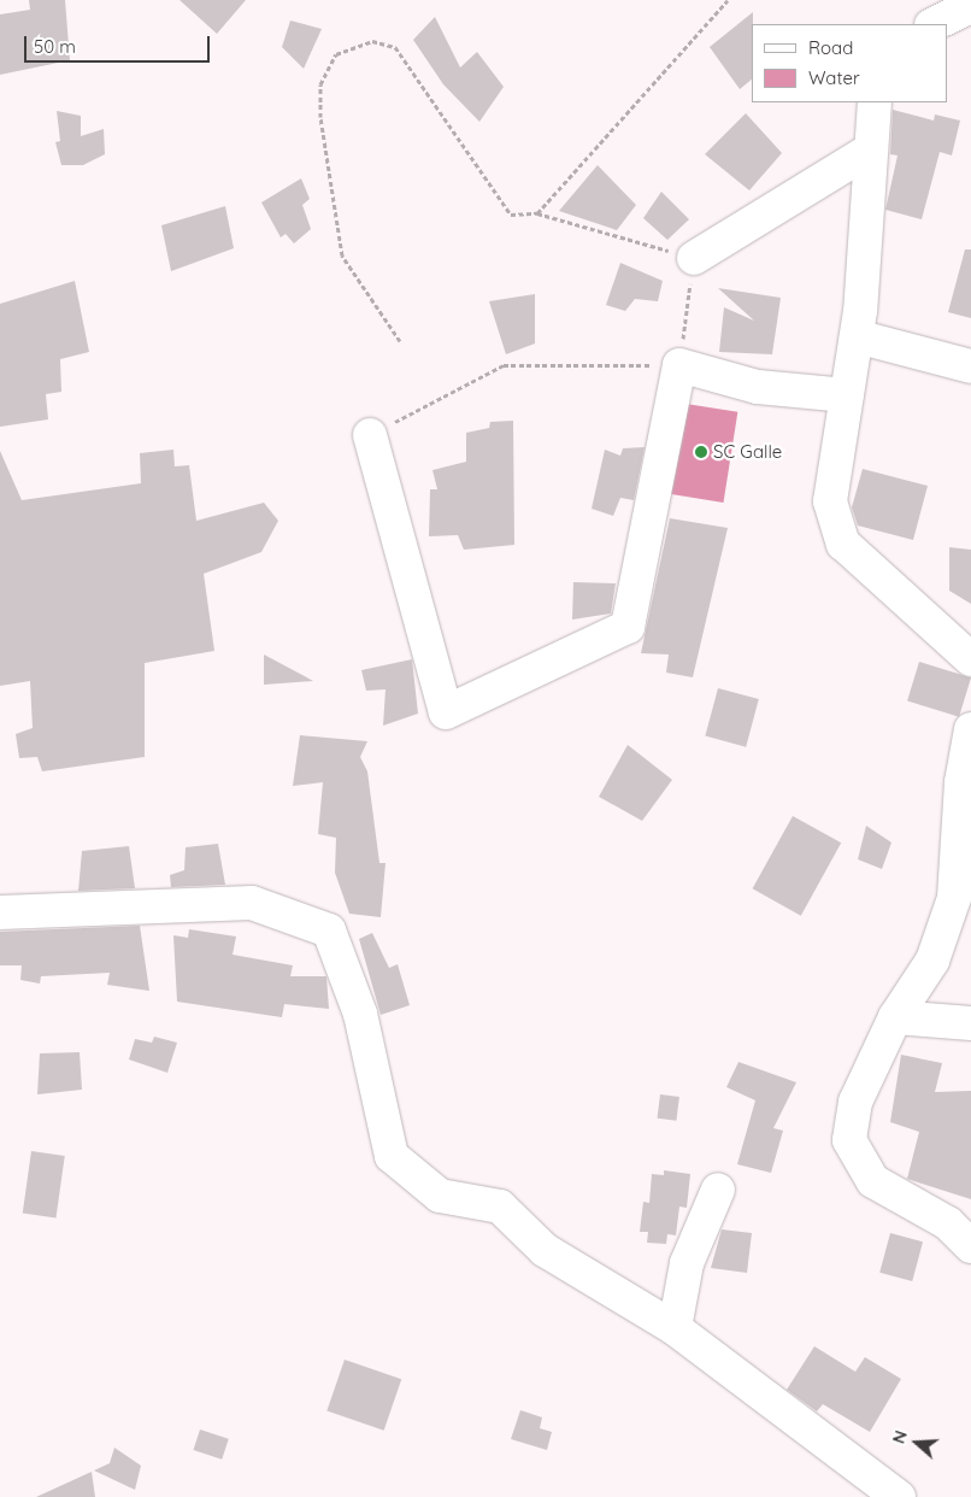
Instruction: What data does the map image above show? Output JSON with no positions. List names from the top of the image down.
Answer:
{
  "places": ["SC Galle"],
  "legend": ["Road", "Water"],
  "scale_bar": "50 m",
  "north": "left"
}
